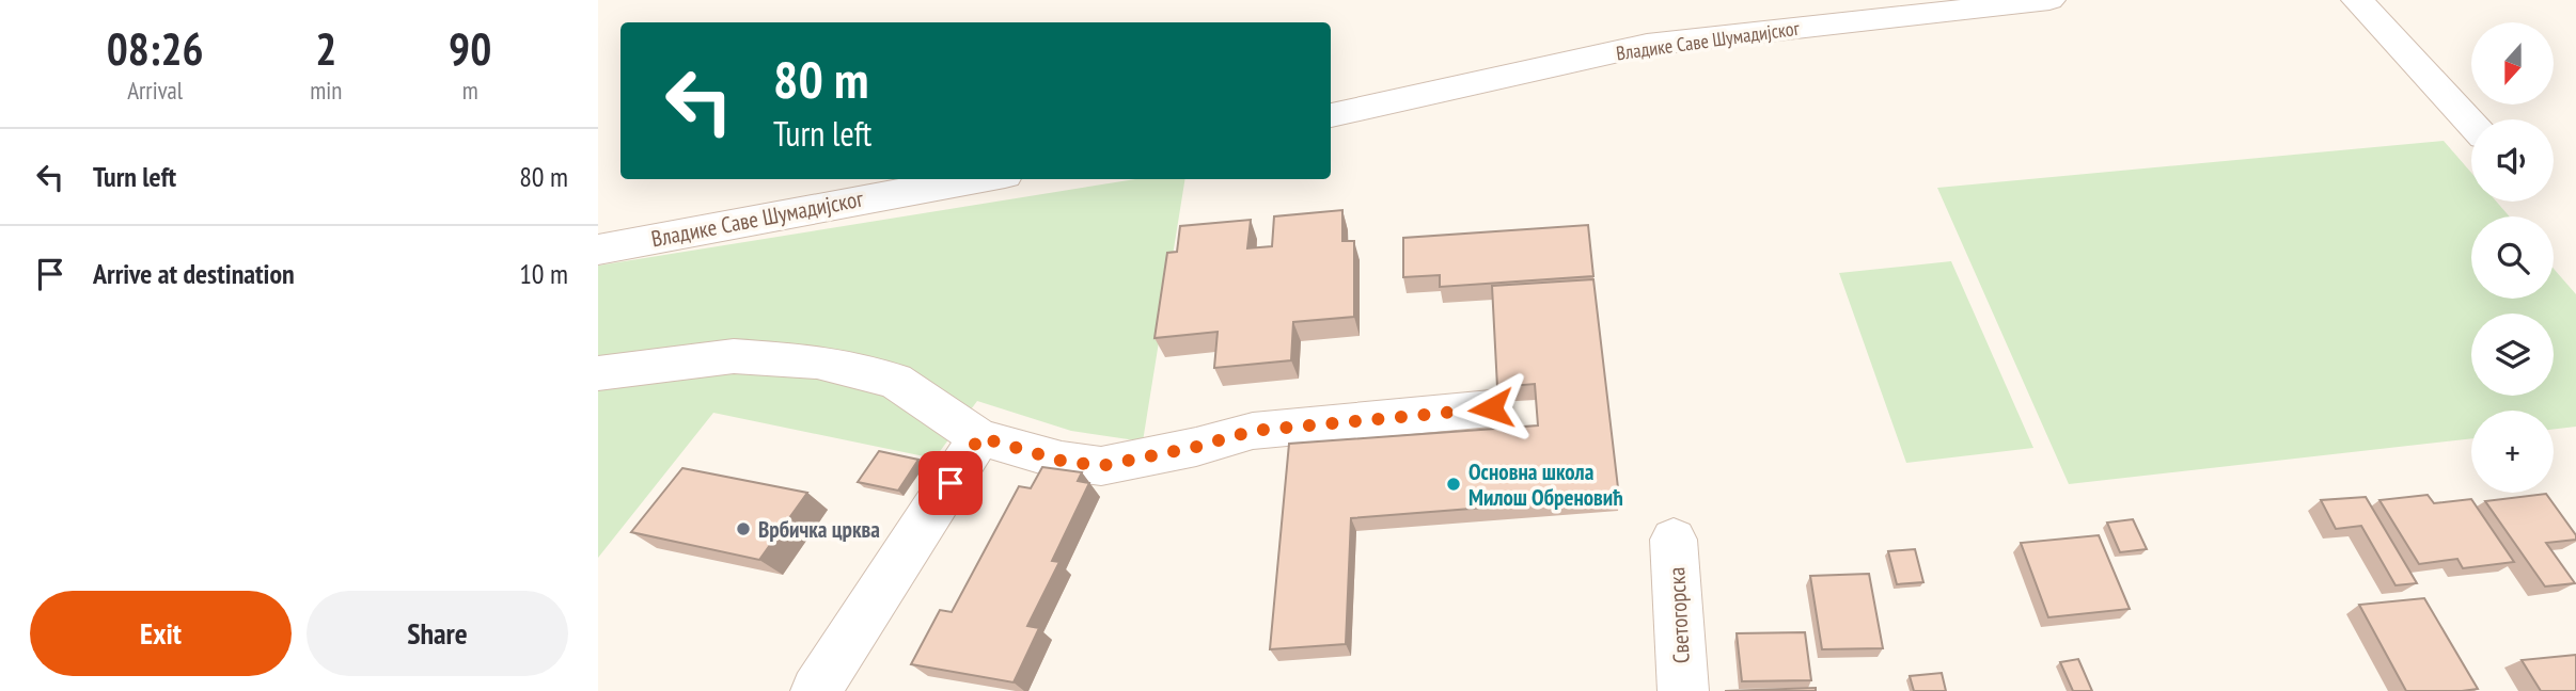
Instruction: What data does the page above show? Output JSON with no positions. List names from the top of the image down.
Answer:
{
  "streets": {
    "street": ["Владике Саве Шумадијског", "Светогорска"]
  },
  "places": ["Основна школа Милош Обреновић", "Врбичка црква"],
  "north": "bottom",
  "page": {
    "eta": [
      "08:26",
      "Arrival",
      "2",
      "min",
      "90",
      "m"
    ],
    "map_buttons": "+",
    "turn": ["80 m", "Turn left"],
    "list": [
      {
        "name": "Turn left",
        "value": "80 m"
      },
      {
        "name": "Arrive at destination",
        "value": "10 m"
      }
    ],
    "buttons": ["Exit", "Share"]
  }
}
